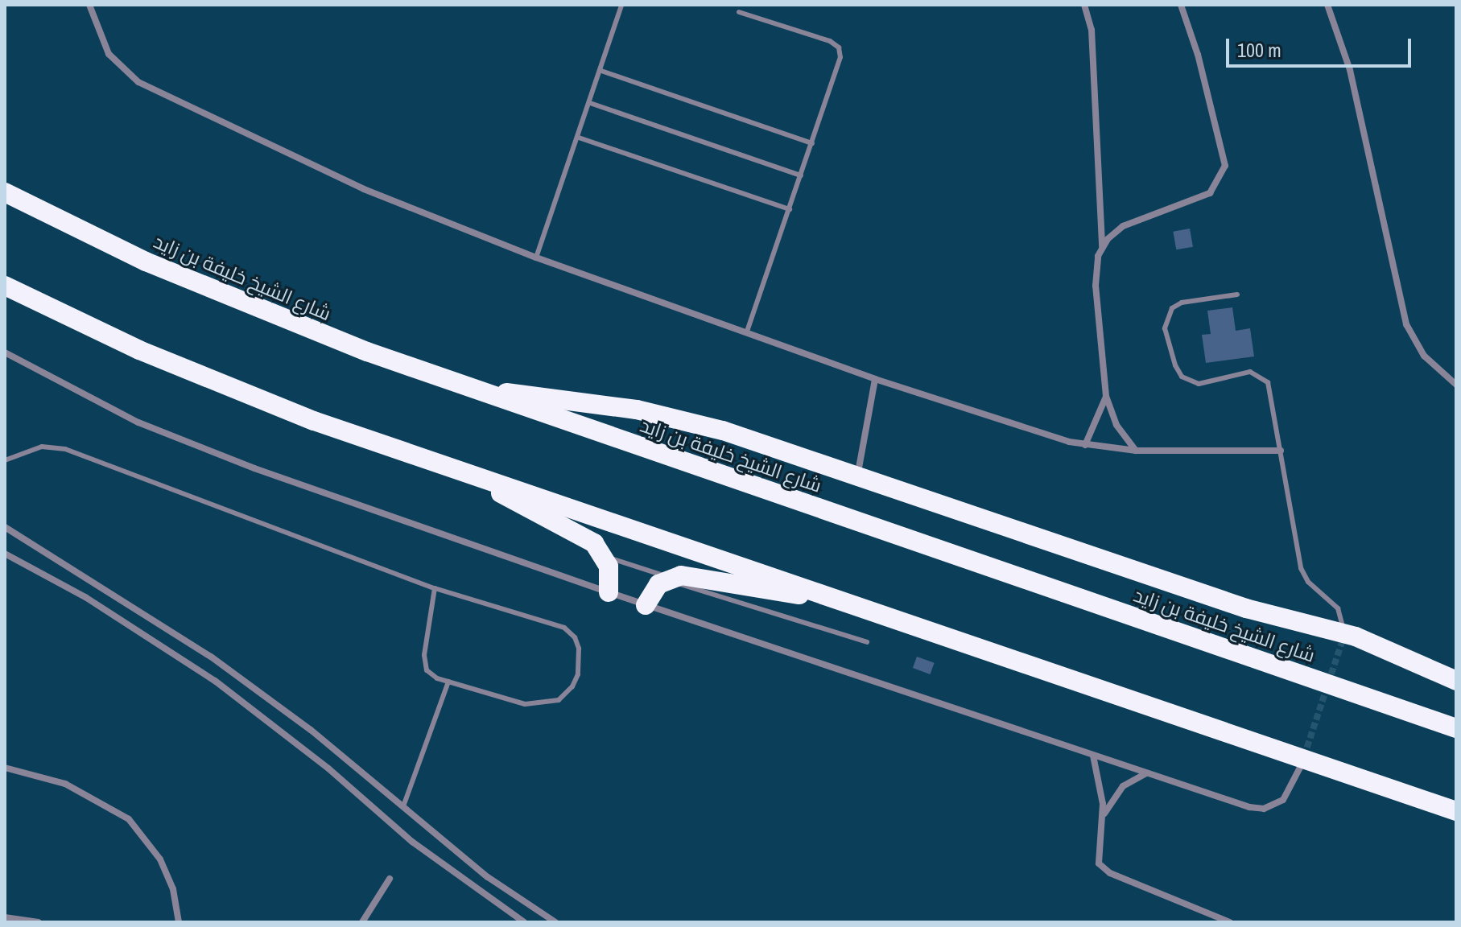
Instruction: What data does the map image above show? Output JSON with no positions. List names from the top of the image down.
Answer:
{
  "streets": {
    "highway": ["شارع الشيخ خليفة بن زايد"]
  },
  "scale_bar": "100 m"
}
